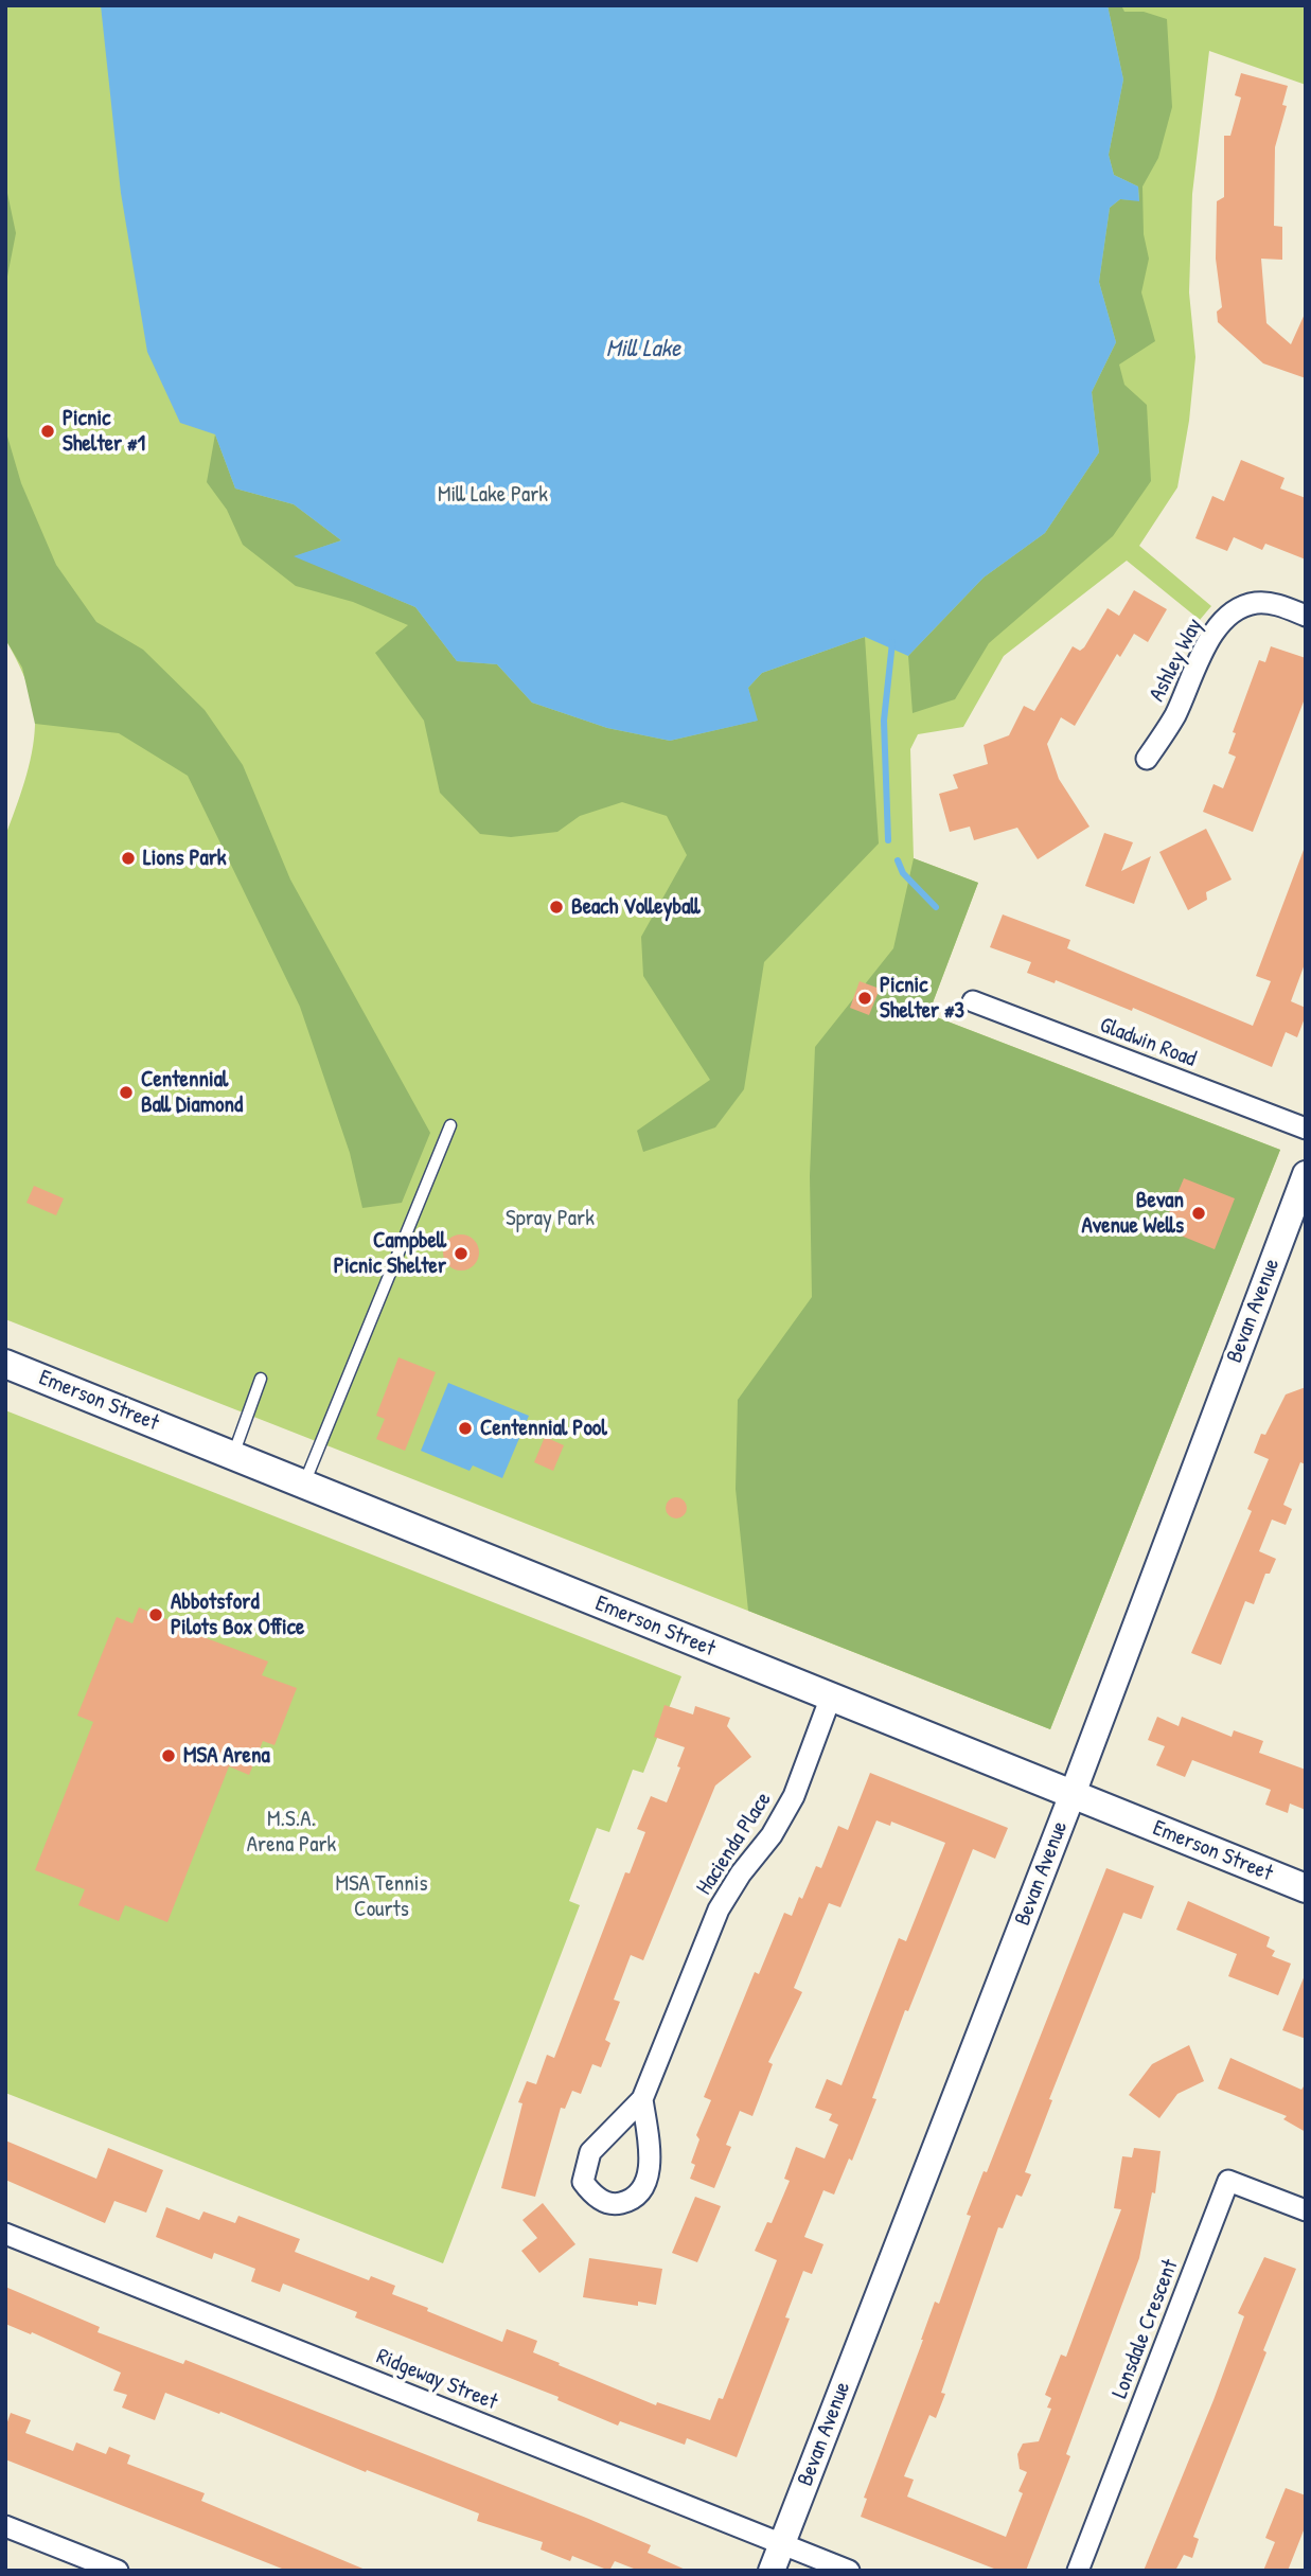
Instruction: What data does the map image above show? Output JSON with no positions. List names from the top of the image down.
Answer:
{
  "streets": {
    "main road": ["Emerson Street"],
    "street": [
      "Ashley Way",
      "Gladwin Road",
      "Bevan Avenue",
      "Hacienda Place",
      "Lonsdale Crescent",
      "Ridgeway Street"
    ]
  },
  "crossings": [
    ["Bevan Avenue", "Emerson Street"],
    ["Bevan Avenue", "Ridgeway Street"],
    ["Emerson Street", "Hacienda Place"]
  ],
  "water": ["Mill Lake"],
  "parks": [
    "Mill Lake Park",
    "Spray Park",
    "M.S.A. Arena Park",
    "MSA Tennis Courts"
  ],
  "places": [
    "Picnic Shelter #1",
    "Lions Park",
    "Beach Volleyball",
    "Picnic Shelter #3",
    "Centennial Ball Diamond",
    "Bevan Avenue Wells",
    "Campbell Picnic Shelter",
    "Centennial Pool",
    "Abbotsford Pilots Box Office",
    "MSA Arena"
  ]
}
